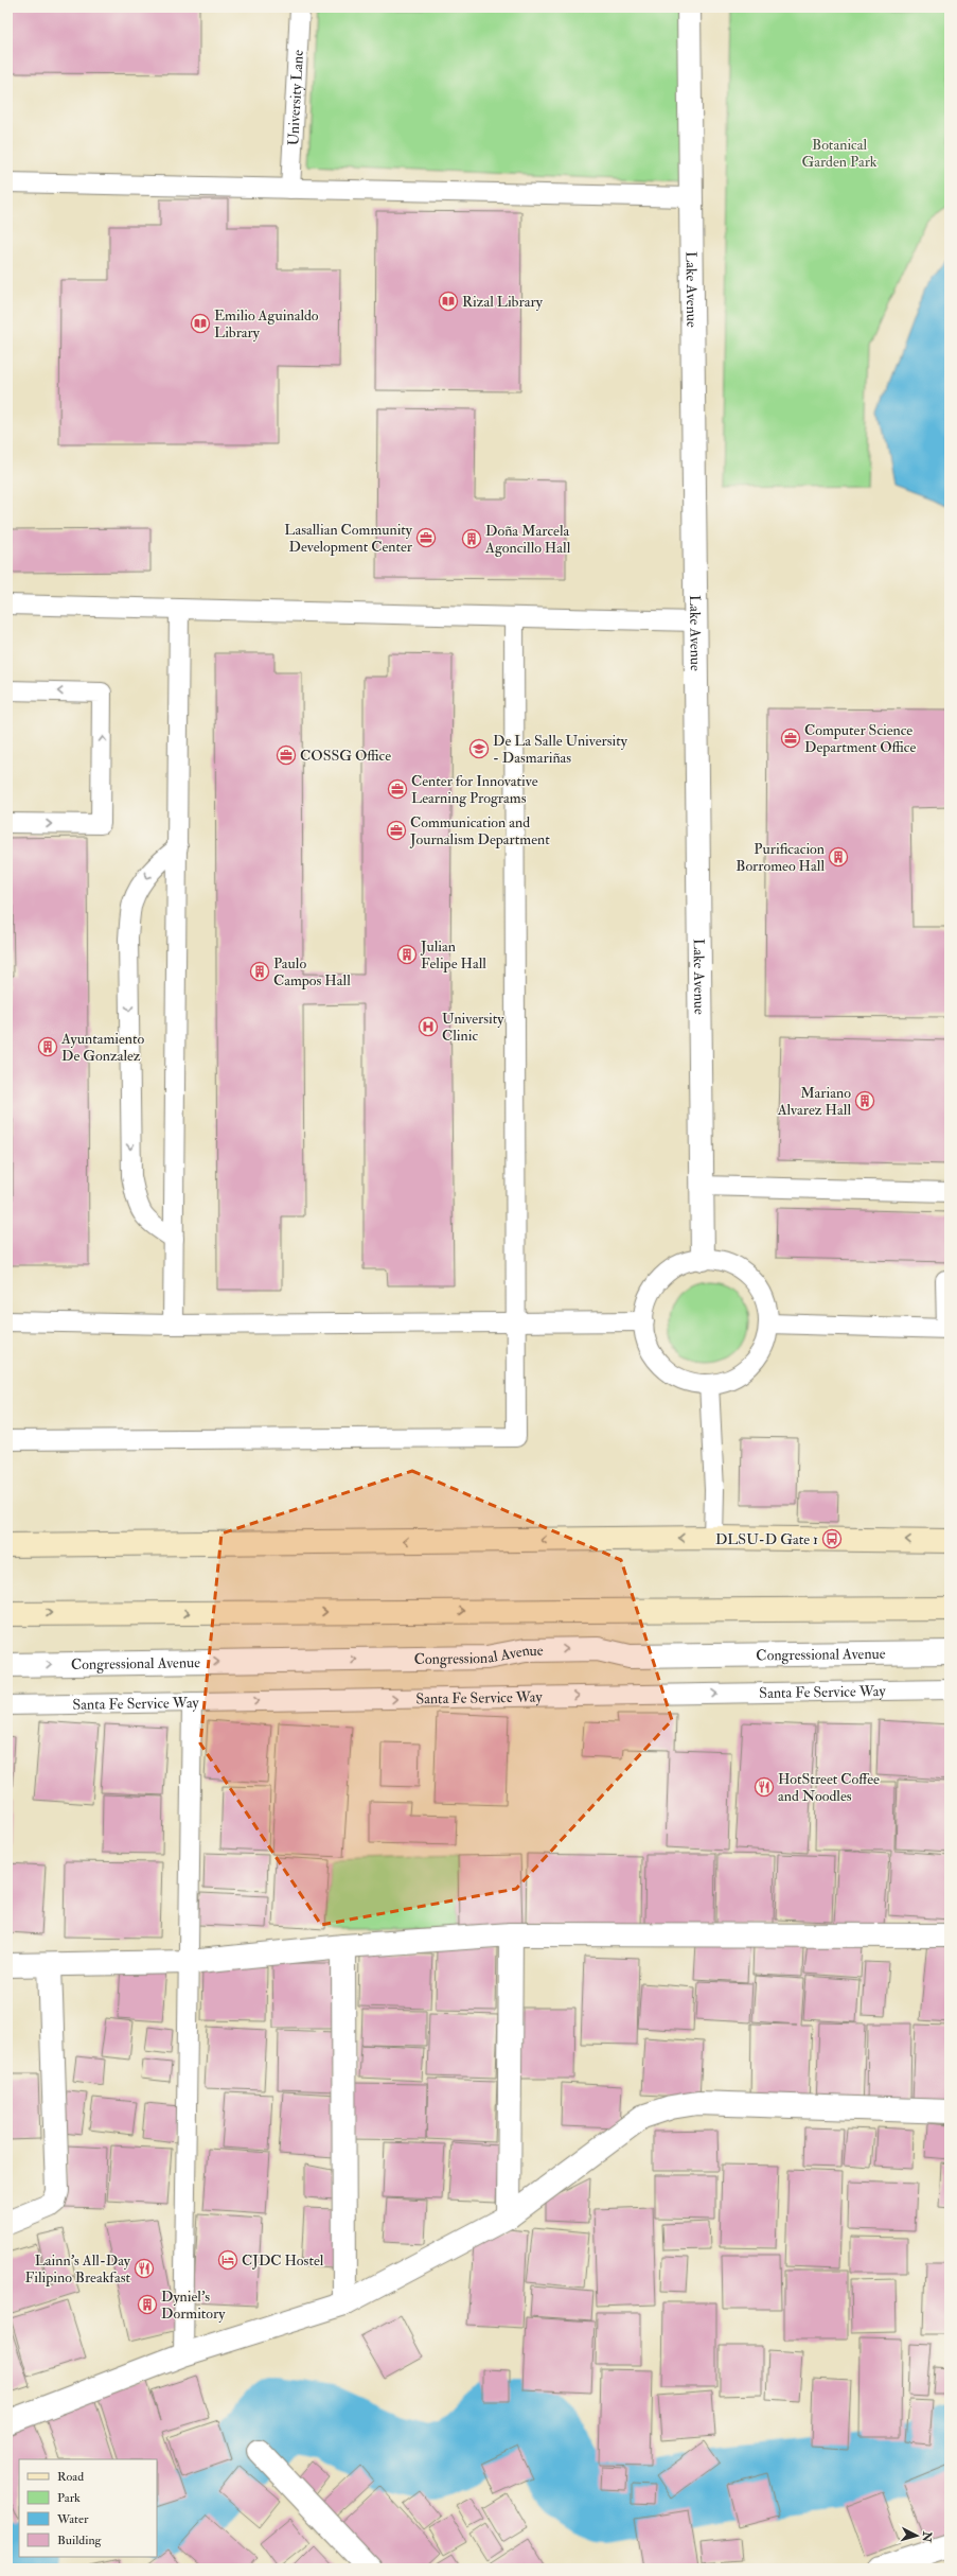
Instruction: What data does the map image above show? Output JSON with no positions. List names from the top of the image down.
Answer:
{
  "streets": {
    "street": ["Lake Avenue", "Congressional Avenue"],
    "lane": ["University Lane", "Santa Fe Service Way"]
  },
  "one_way": ["Congressional Avenue", "Santa Fe Service Way"],
  "parks": ["Botanical Garden Park"],
  "places": {
    "library": ["Rizal Library", "Emilio Aguinaldo Library"],
    "office": [
      "Lasallian Community Development Center",
      "Computer Science Department Office",
      "COSSG Office",
      "Center for Innovative Learning Programs",
      "Communication and Journalism Department"
    ],
    "building": [
      "Doña Marcela Agoncillo Hall",
      "Purificacion Borromeo Hall",
      "Julian Felipe Hall",
      "Paulo Campos Hall",
      "Ayuntamiento De Gonzalez",
      "Mariano Alvarez Hall",
      "Dyniel's Dormitory"
    ],
    "school or university": ["De La Salle University - Dasmariñas"],
    "hospital": ["University Clinic"],
    "bus stop": ["DLSU-D Gate 1"],
    "restaurant": ["HotStreet Coffee and Noodles", "Lainn's All-Day Filipino Breakfast"],
    "hotel": ["CJDC Hostel"]
  },
  "legend": [
    "Road",
    "Park",
    "Water",
    "Building"
  ],
  "north": "right"
}
